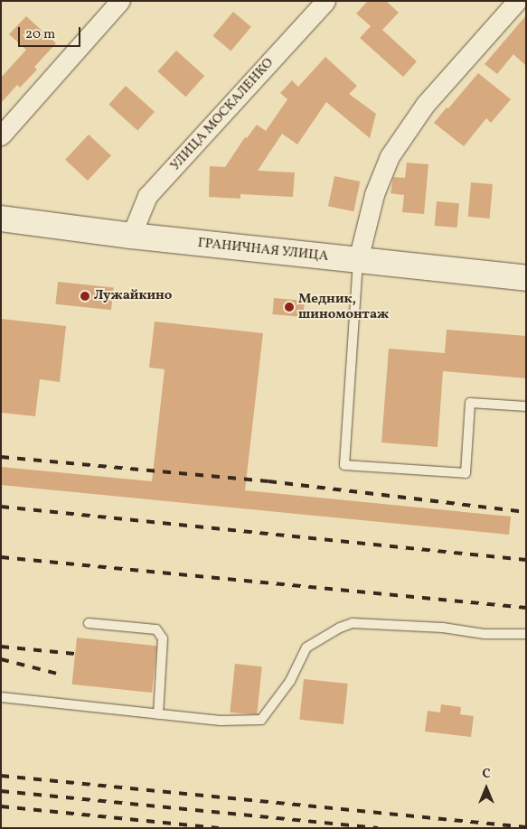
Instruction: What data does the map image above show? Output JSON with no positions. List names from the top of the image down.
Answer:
{
  "streets": {
    "main road": ["ГРАНИЧНАЯ УЛИЦА"],
    "street": ["УЛИЦА МОСКАЛЕНКО"]
  },
  "crossings": [
    ["УЛИЦА МОСКАЛЕНКО", "ГРАНИЧНАЯ УЛИЦА"]
  ],
  "places": ["Лужайкино", "Медник, шиномонтаж"],
  "scale_bar": "20 m",
  "north": "top"
}
